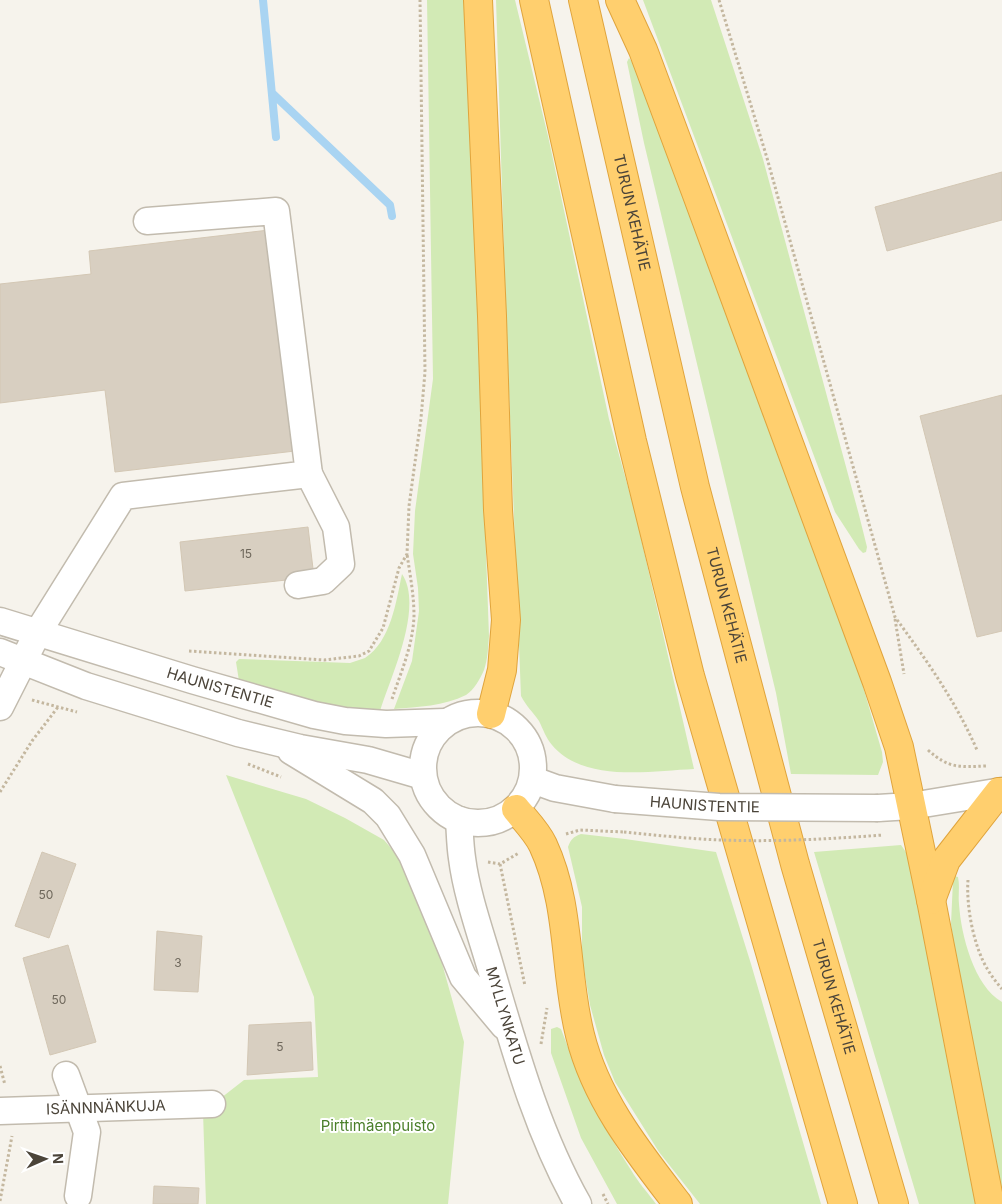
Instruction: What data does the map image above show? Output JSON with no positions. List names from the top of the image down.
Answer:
{
  "streets": {
    "highway": ["TURUN KEHÄTIE"],
    "street": ["HAUNISTENTIE", "MYLLYNKATU", "ISÄNNNÄNKUJA"]
  },
  "crossings": [
    ["HAUNISTENTIE", "MYLLYNKATU"]
  ],
  "parks": ["Pirttimäenpuisto"],
  "house_numbers": [
    "15",
    "50",
    "3",
    "50",
    "5"
  ],
  "north": "right"
}
